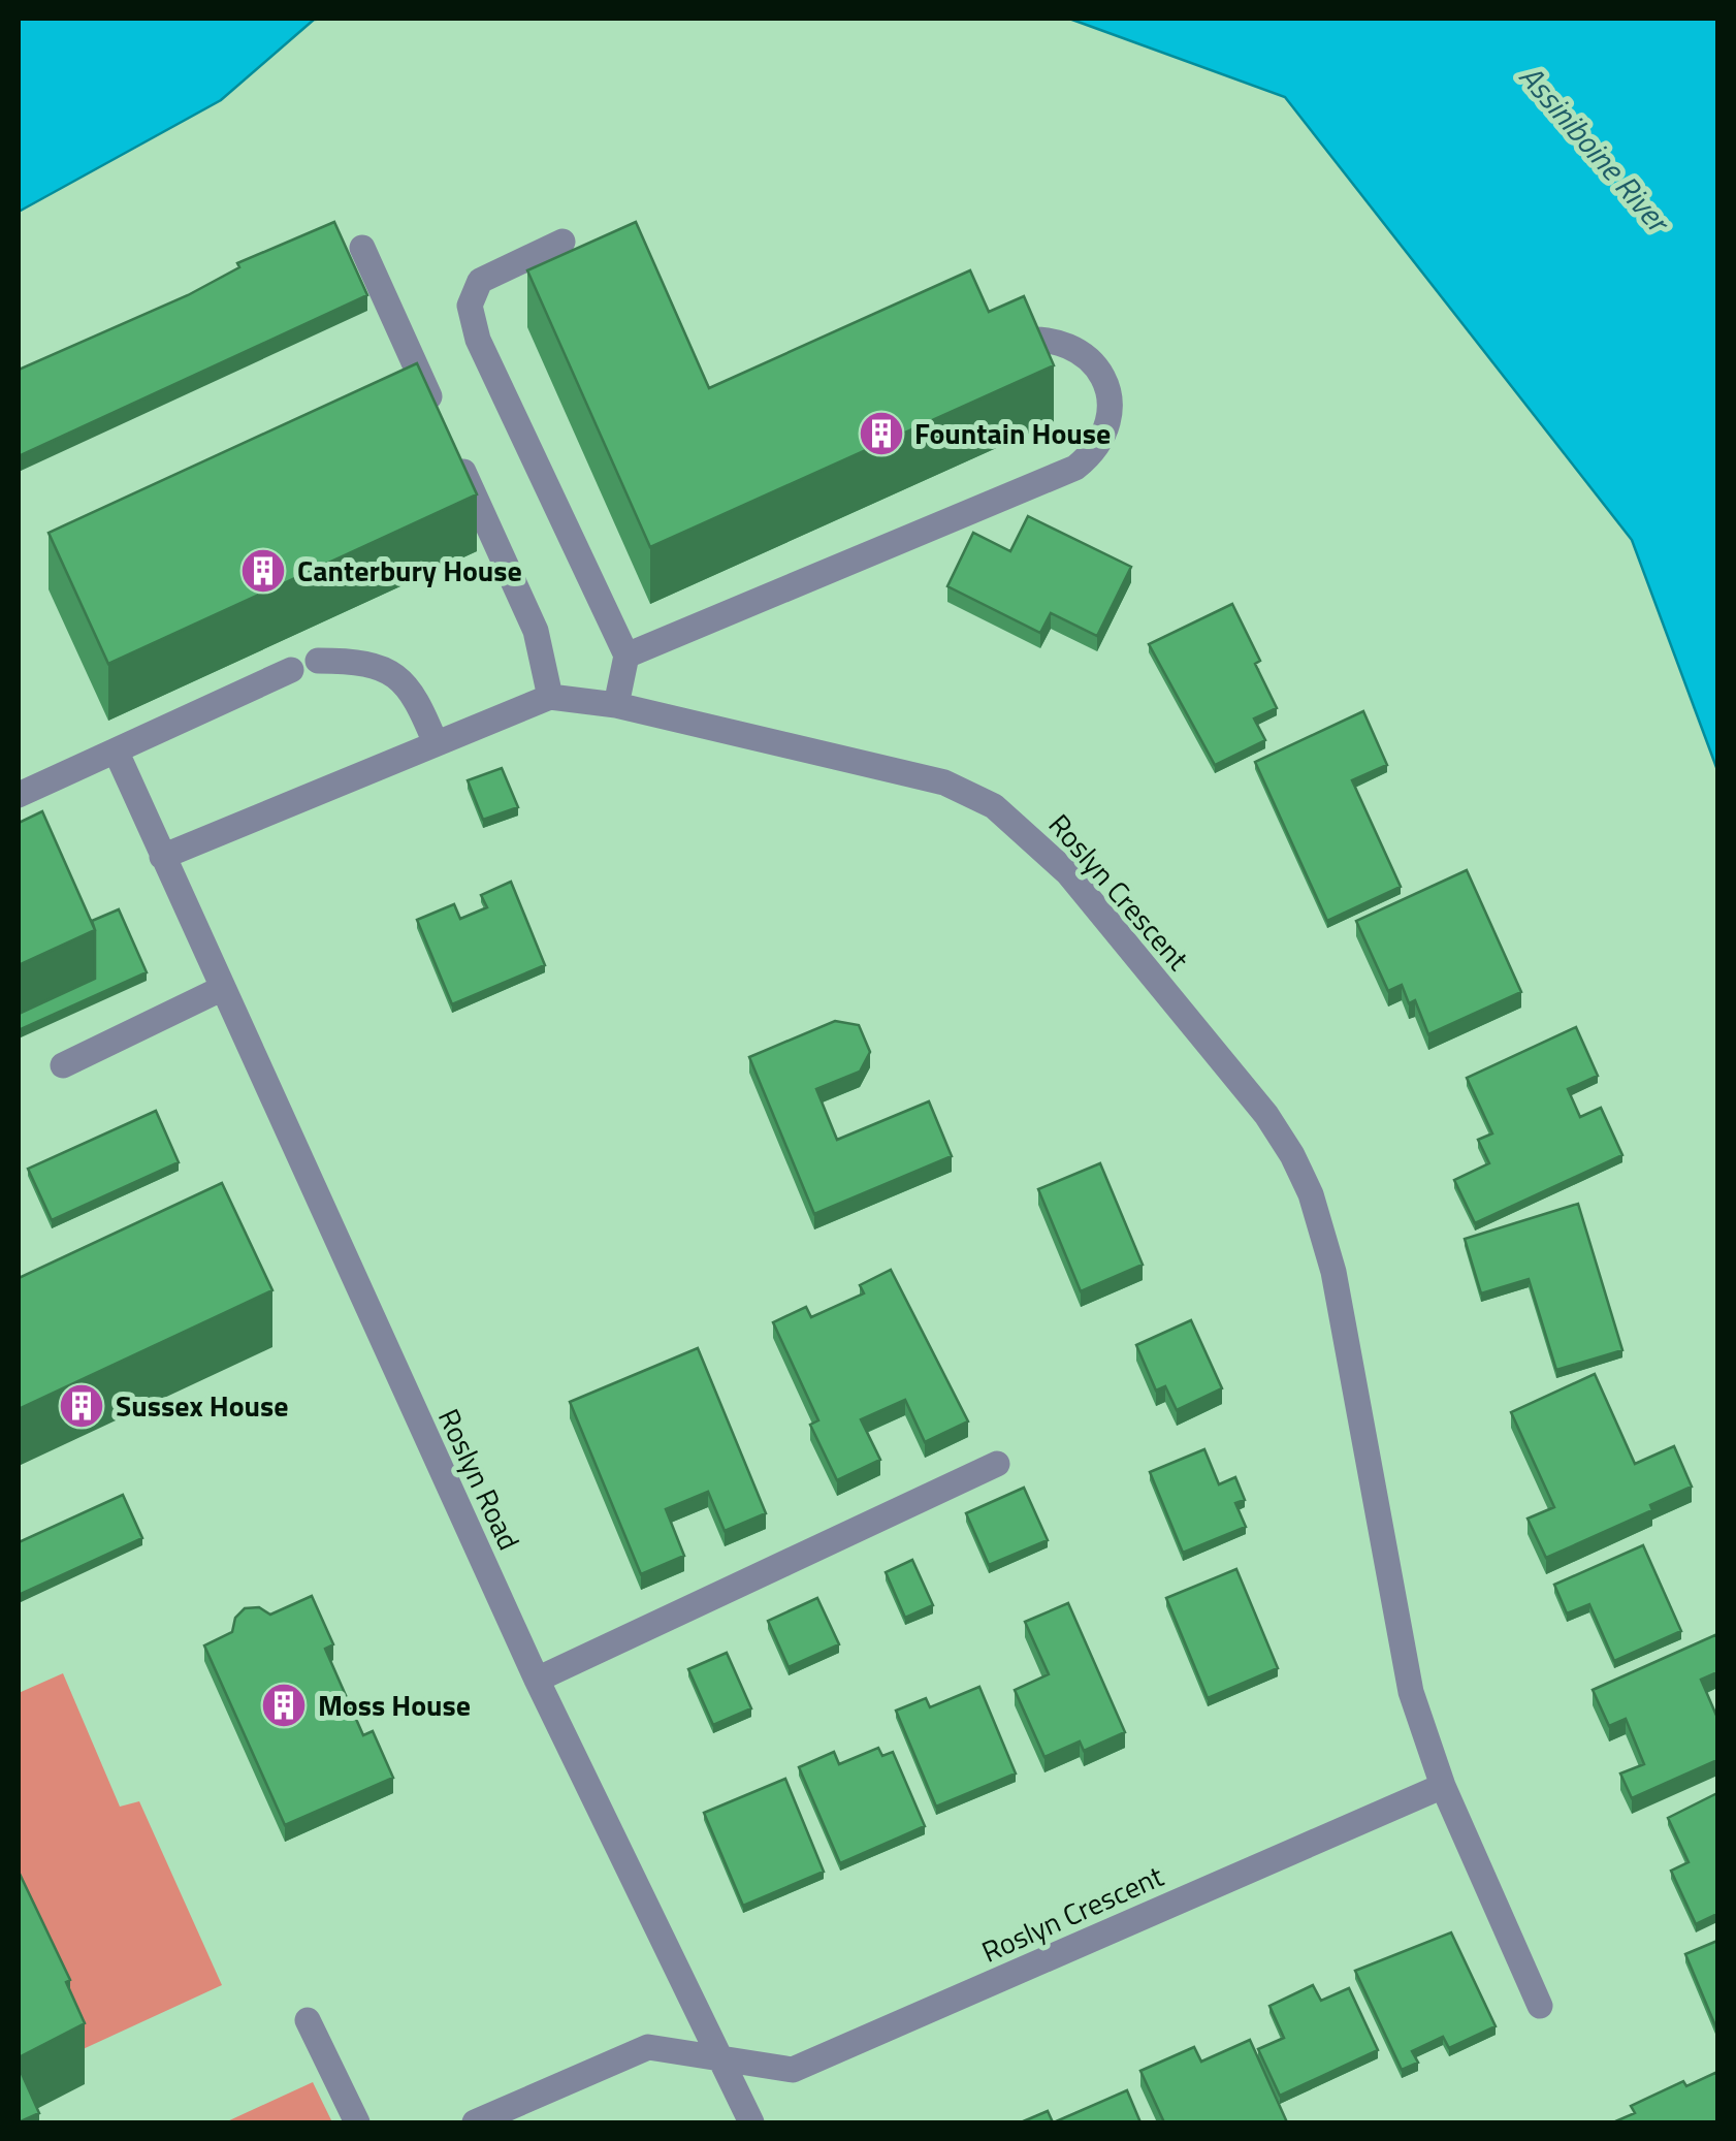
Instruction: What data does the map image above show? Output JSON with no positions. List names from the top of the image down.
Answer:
{
  "streets": {
    "street": ["Roslyn Crescent", "Roslyn Road"]
  },
  "crossings": [
    ["Roslyn Crescent", "Roslyn Road"]
  ],
  "water": ["Assiniboine River"],
  "places": {
    "building": [
      "Fountain House",
      "Canterbury House",
      "Sussex House",
      "Moss House"
    ]
  }
}
